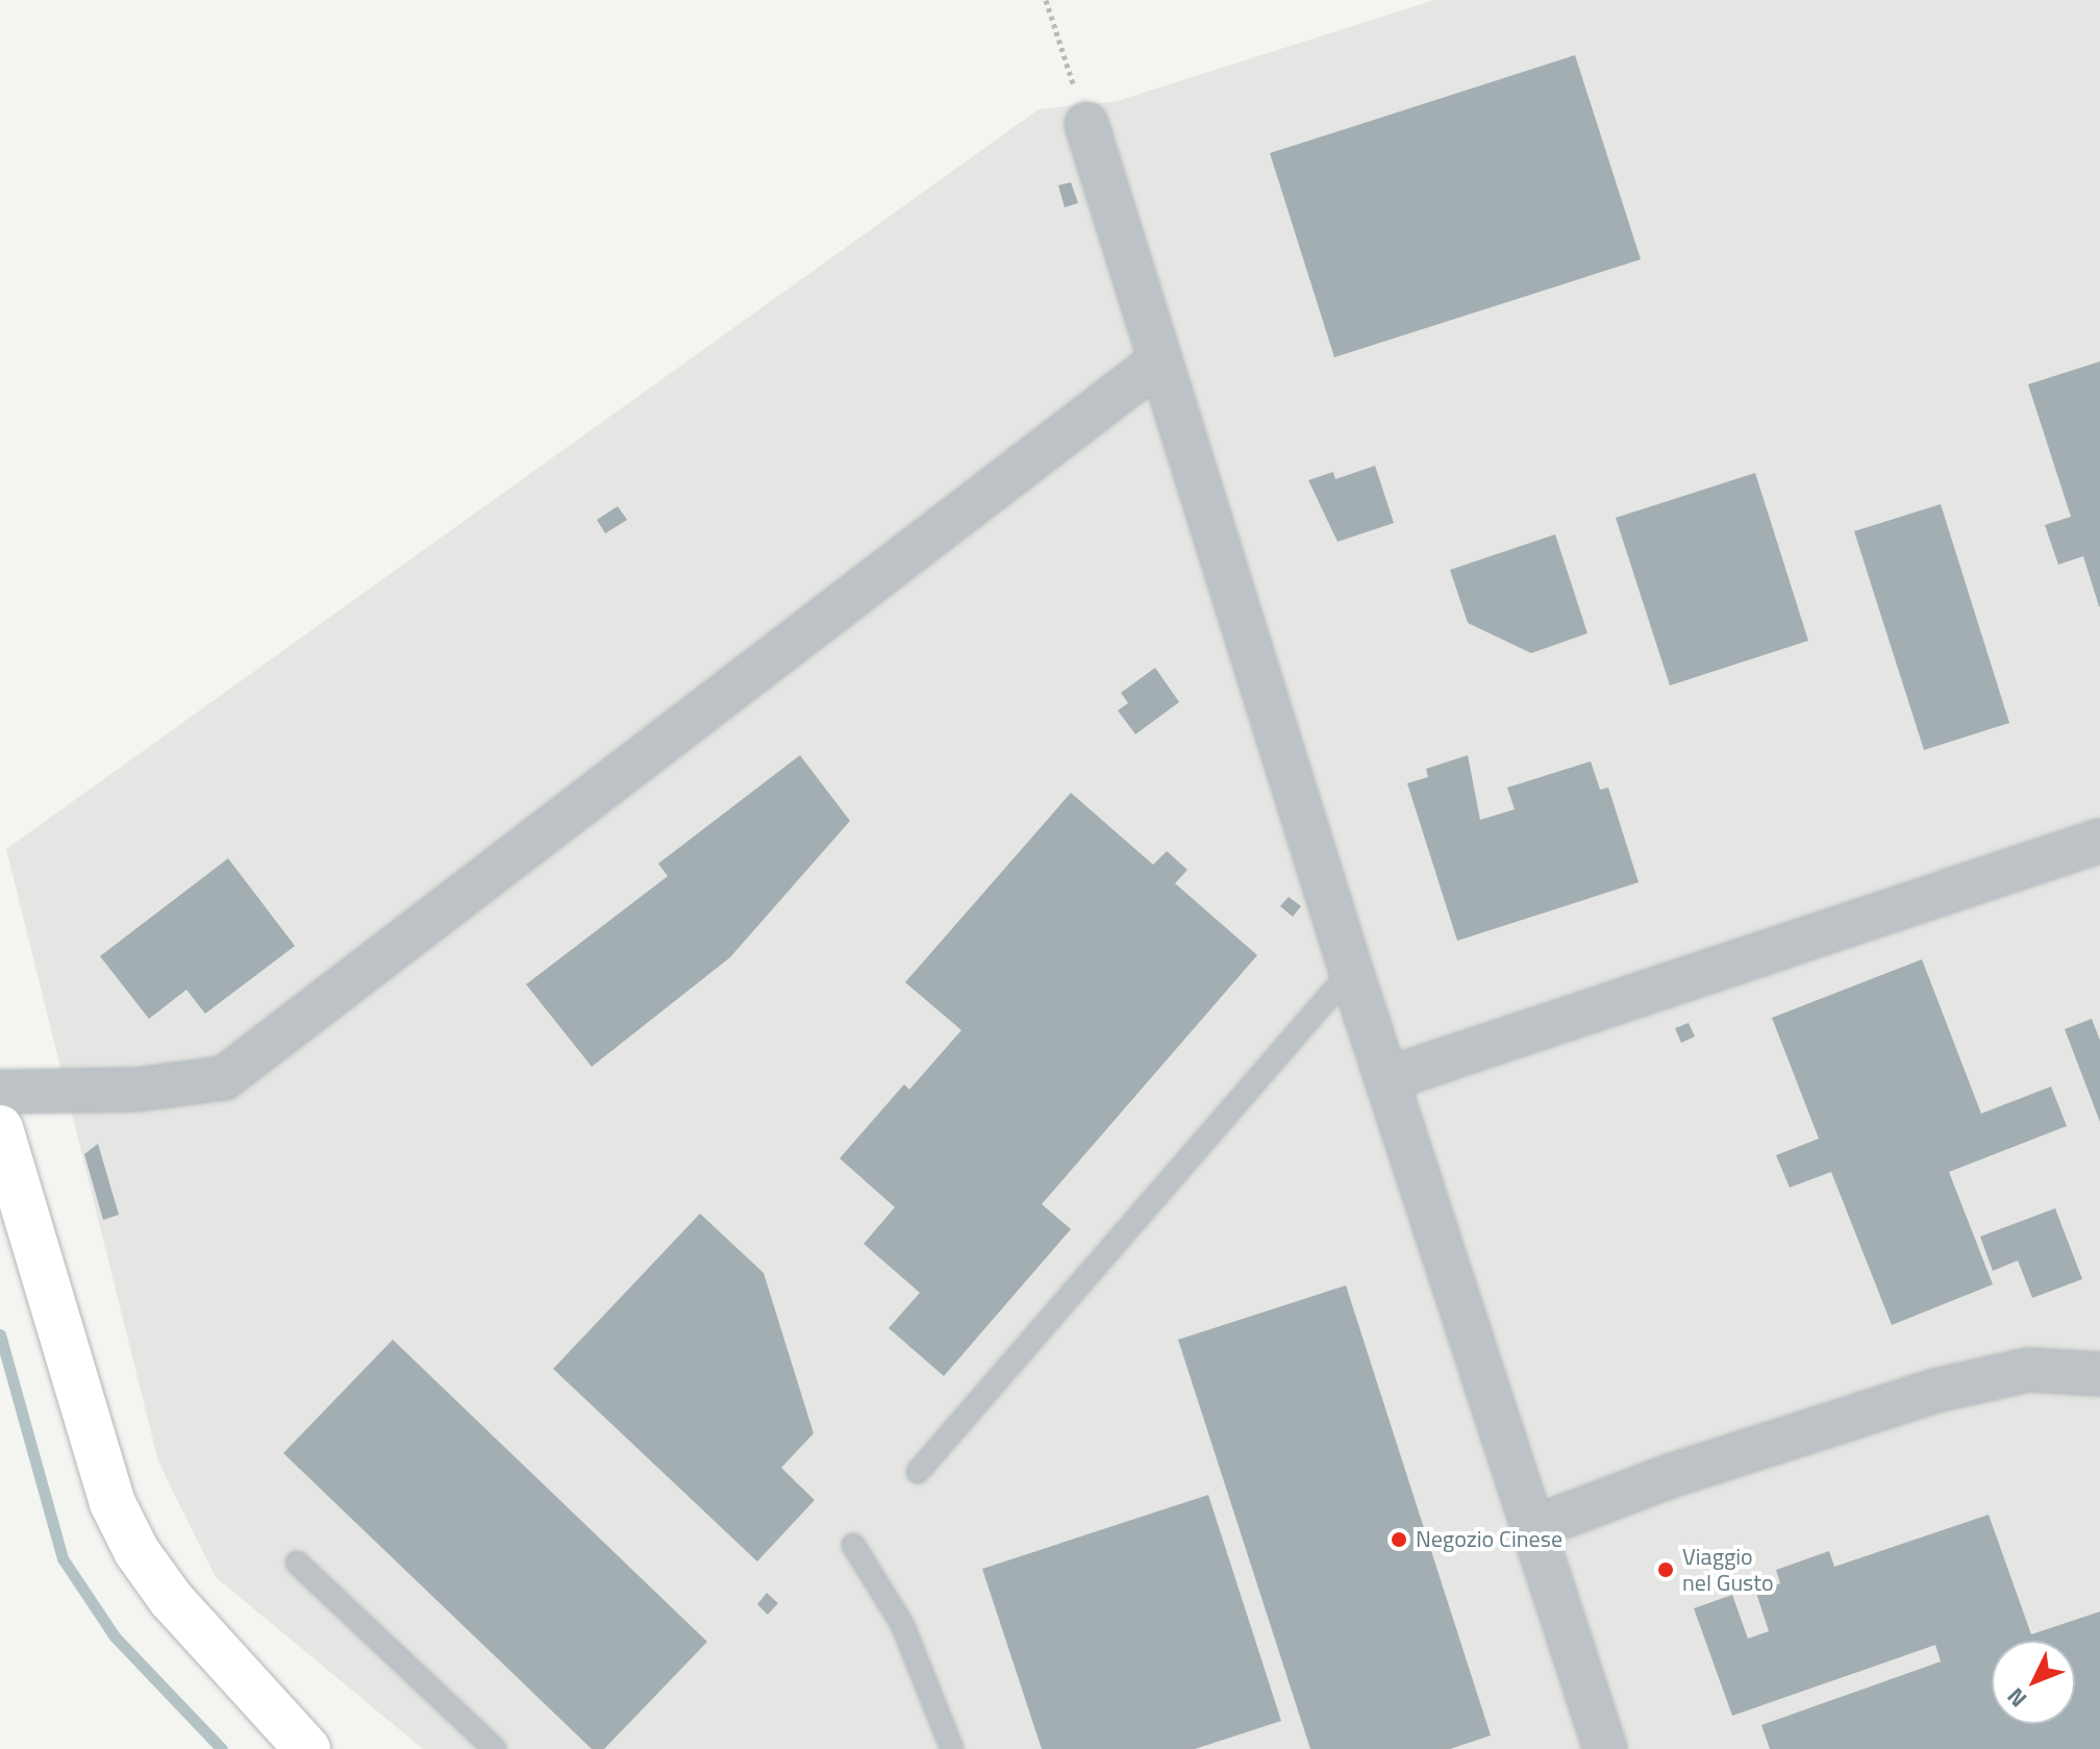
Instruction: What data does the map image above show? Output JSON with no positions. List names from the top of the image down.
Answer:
{
  "places": ["Negozio Cinese", "Viaggio nel Gusto"],
  "north": "bottom left"
}
